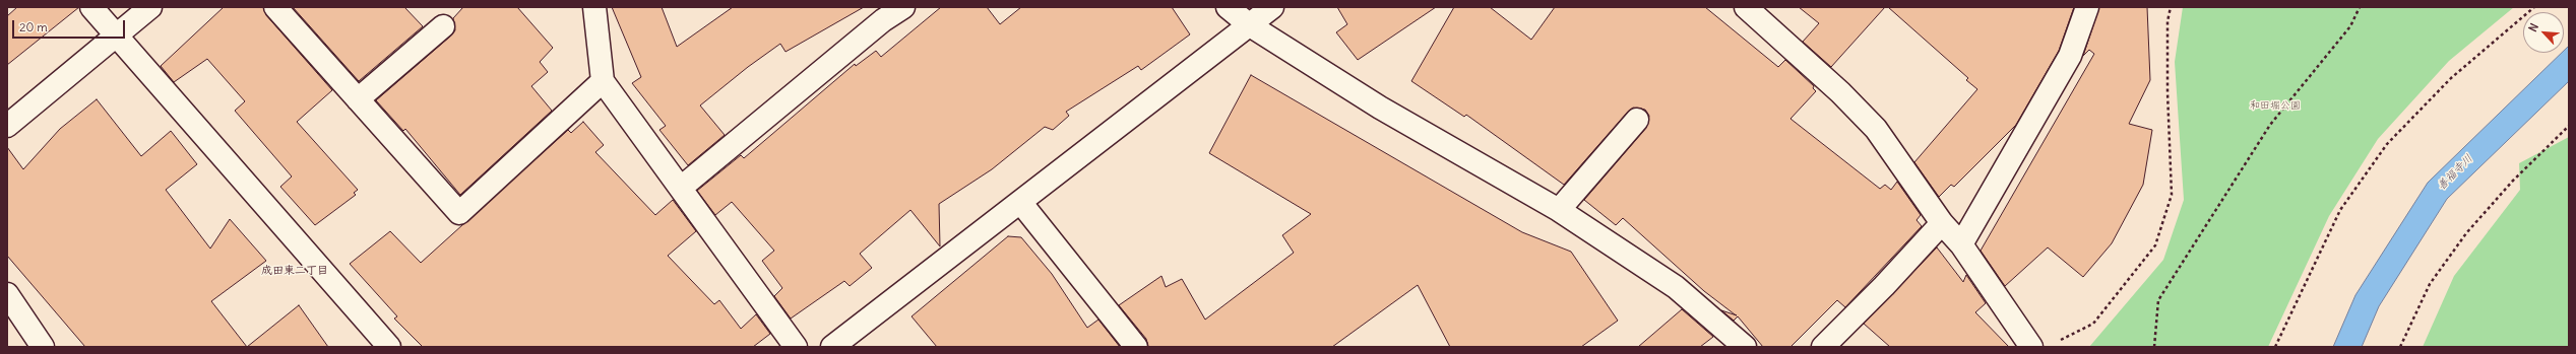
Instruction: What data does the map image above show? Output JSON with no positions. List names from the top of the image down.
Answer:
{
  "districts": ["成田東二丁目"],
  "water": ["善福寺川"],
  "parks": ["和田堀公園"],
  "scale_bar": "20 m",
  "north": "top left"
}
